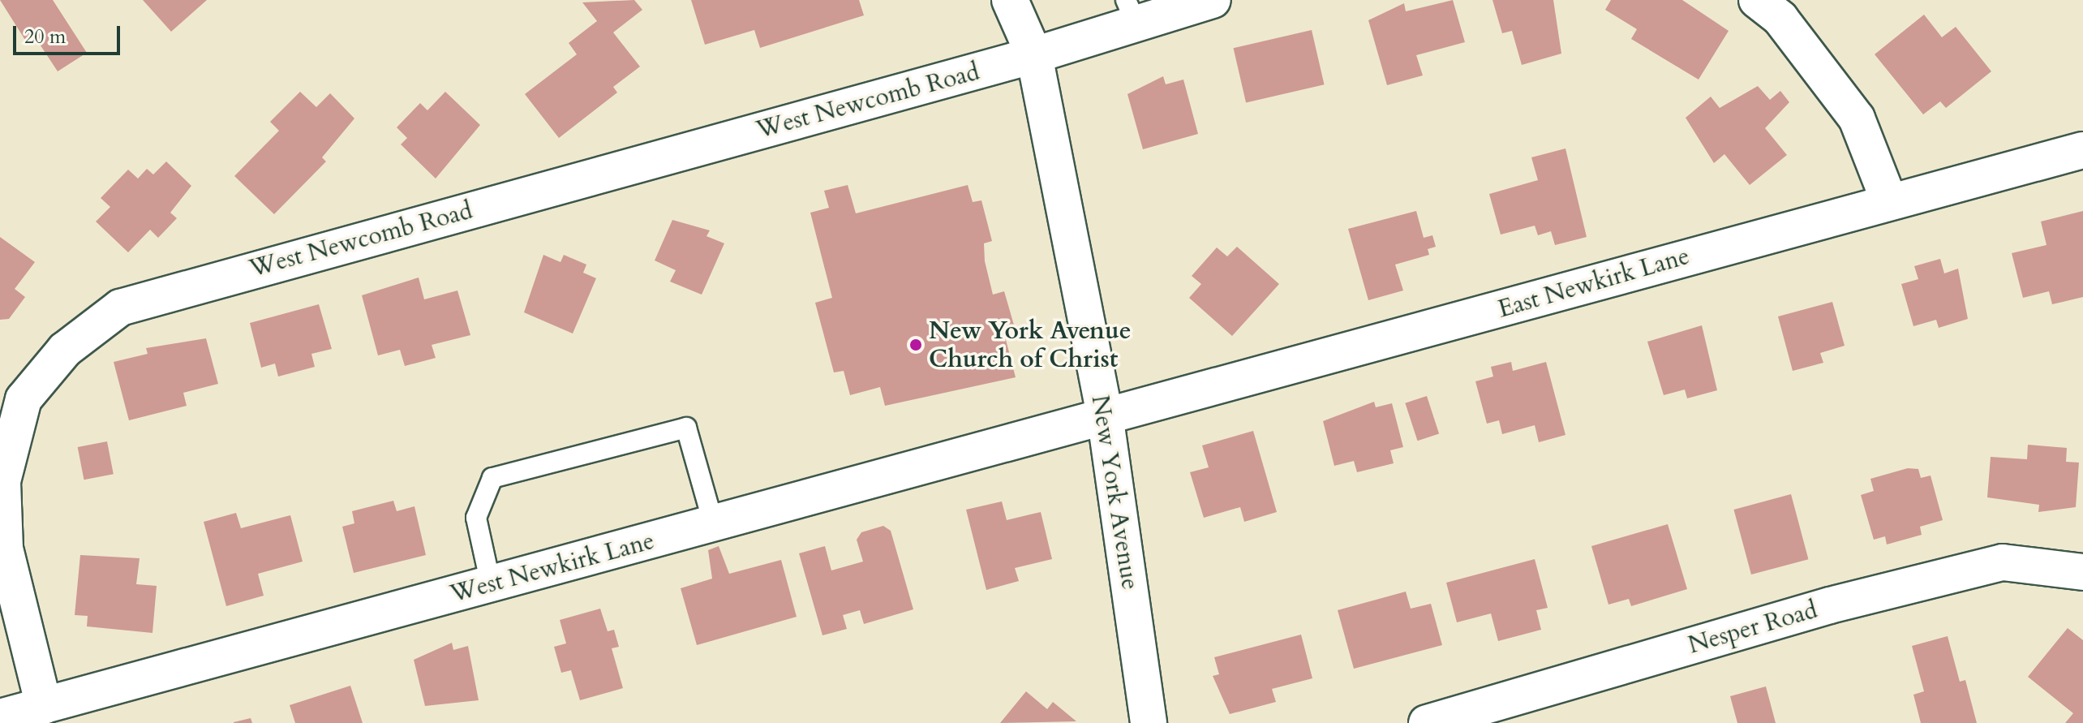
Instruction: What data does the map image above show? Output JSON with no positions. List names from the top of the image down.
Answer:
{
  "streets": {
    "street": [
      "West Newcomb Road",
      "East Newkirk Lane",
      "New York Avenue",
      "West Newkirk Lane",
      "Nesper Road"
    ]
  },
  "crossings": [
    ["West Newcomb Road", "New York Avenue"],
    ["West Newcomb Road", "West Newkirk Lane"],
    ["East Newkirk Lane", "New York Avenue"],
    ["East Newkirk Lane", "West Newkirk Lane"],
    ["New York Avenue", "West Newkirk Lane"]
  ],
  "places": ["New York Avenue Church of Christ"],
  "scale_bar": "20 m"
}
